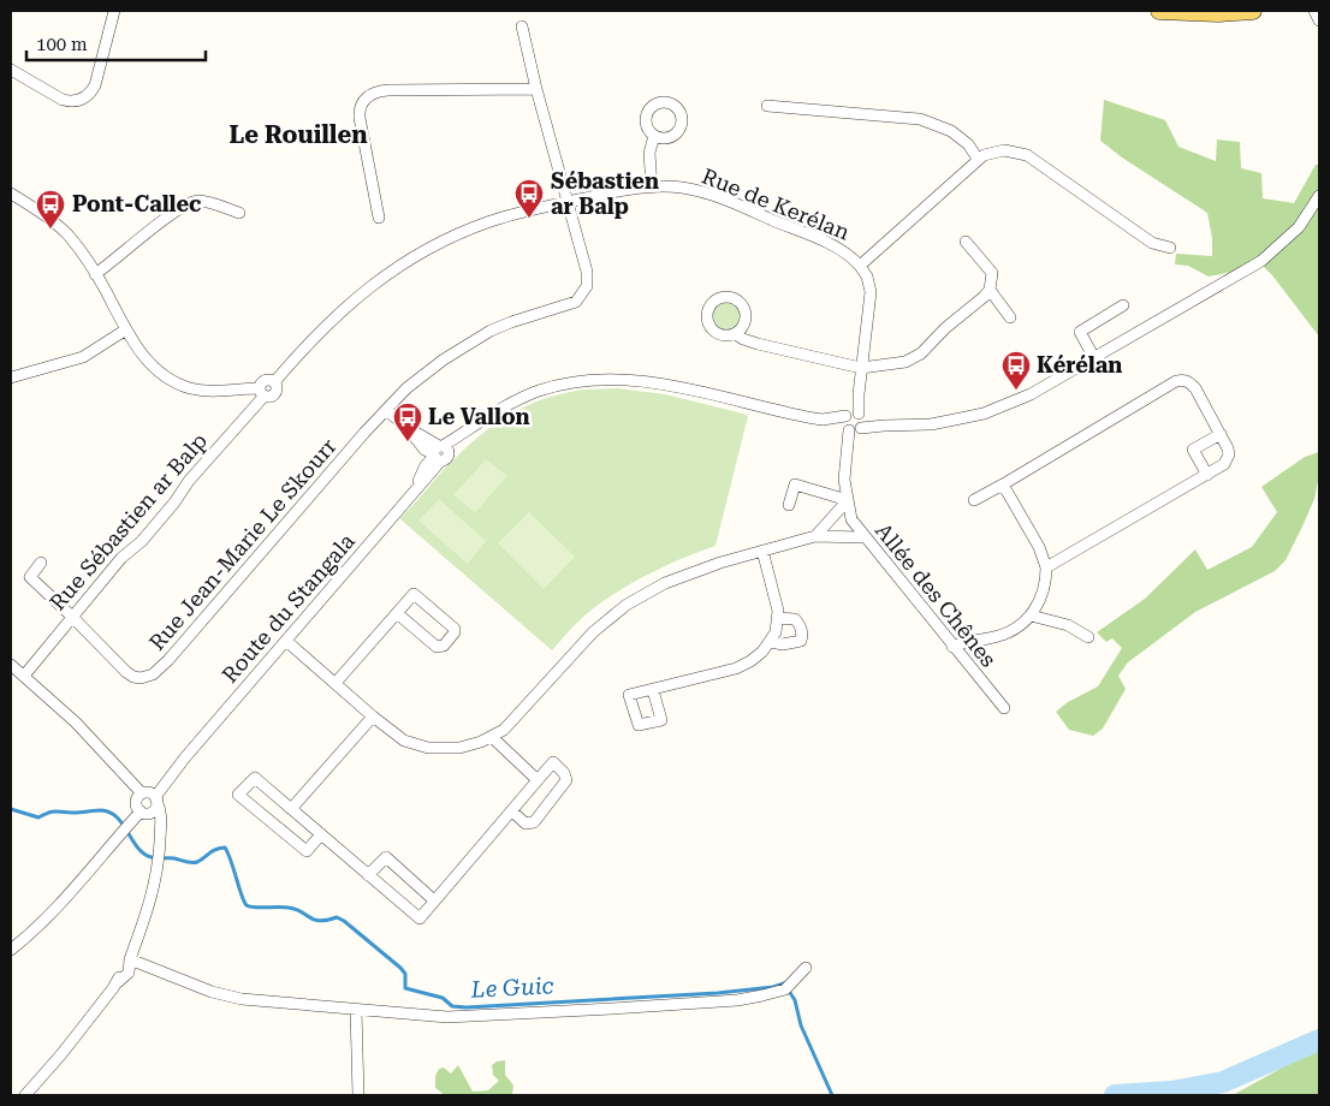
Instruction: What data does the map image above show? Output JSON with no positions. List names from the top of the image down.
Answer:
{
  "streets": {
    "street": [
      "Rue de Kerélan",
      "Rue Sébastien ar Balp",
      "Rue Jean-Marie Le Skourr",
      "Allée des Chênes",
      "Route du Stangala"
    ]
  },
  "crossings": [
    ["Rue de Kerélan", "Rue Sébastien ar Balp"],
    ["Rue de Kerélan", "Rue Jean-Marie Le Skourr"],
    ["Rue Sébastien ar Balp", "Rue Jean-Marie Le Skourr"],
    ["Allée des Chênes", "Route du Stangala"]
  ],
  "districts": ["Le Rouillen"],
  "water": ["Le Guic"],
  "places": {
    "bus stop": [
      "Sébastien ar Balp",
      "Pont-Callec",
      "Kérélan",
      "Le Vallon"
    ]
  },
  "scale_bar": "100 m"
}
